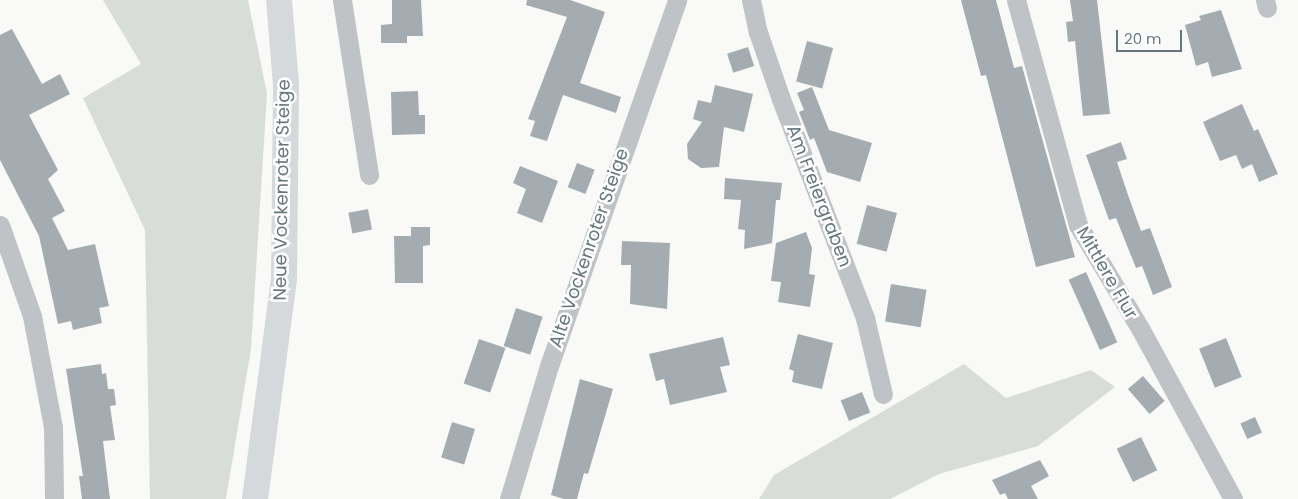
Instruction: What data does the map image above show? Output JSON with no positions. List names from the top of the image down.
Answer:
{
  "streets": {
    "main road": ["Neue Vockenroter Steige"],
    "street": ["Am Freiergraben", "Alte Vockenroter Steige", "Mittlere Flur"]
  },
  "scale_bar": "20 m"
}
